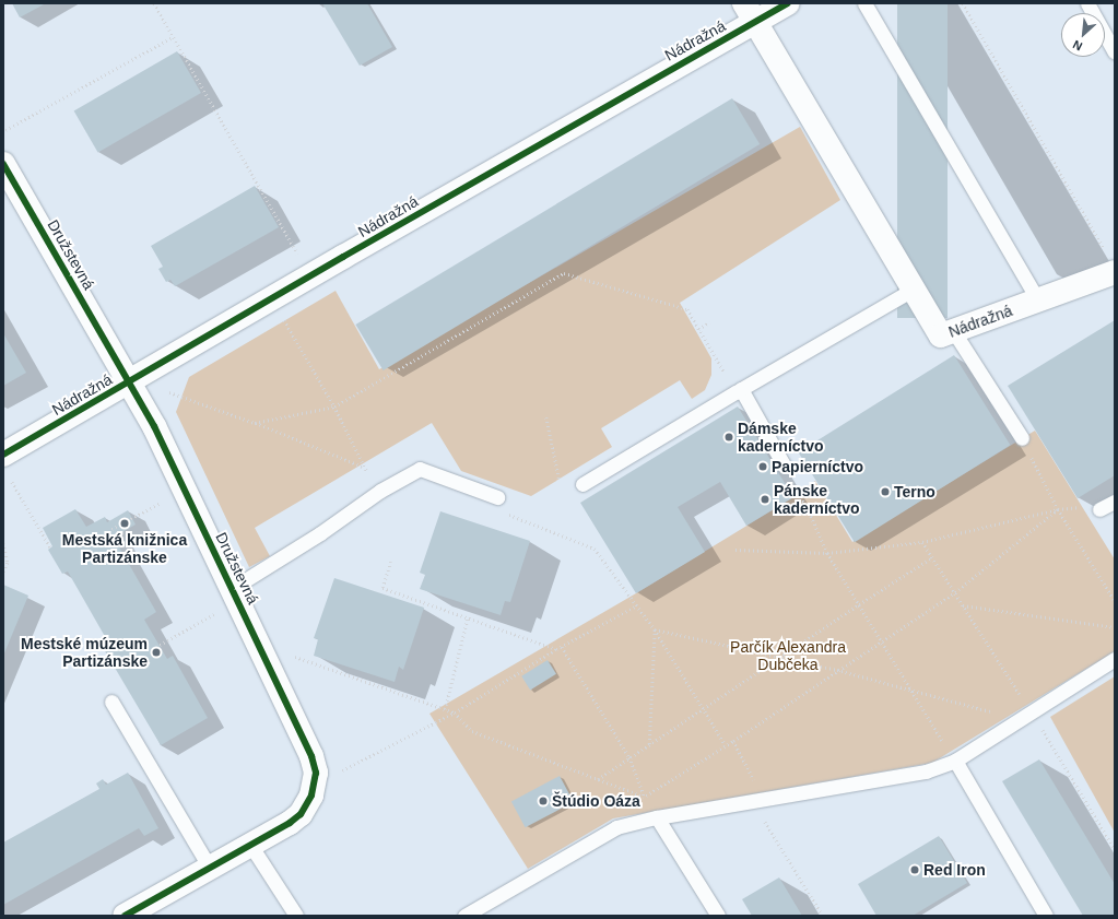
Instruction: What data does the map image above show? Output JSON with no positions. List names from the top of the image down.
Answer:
{
  "streets": {
    "street": ["Nádražná", "Družstevná"]
  },
  "crossings": [
    ["Nádražná", "Družstevná"]
  ],
  "parks": ["Parčík Alexandra Dubčeka"],
  "places": [
    "Dámske kaderníctvo",
    "Papierníctvo",
    "Terno",
    "Pánske kaderníctvo",
    "Mestská knižnica Partizánske",
    "Mestské múzeum Partizánske",
    "Štúdio Oáza",
    "Red Iron"
  ],
  "north": "bottom left"
}
